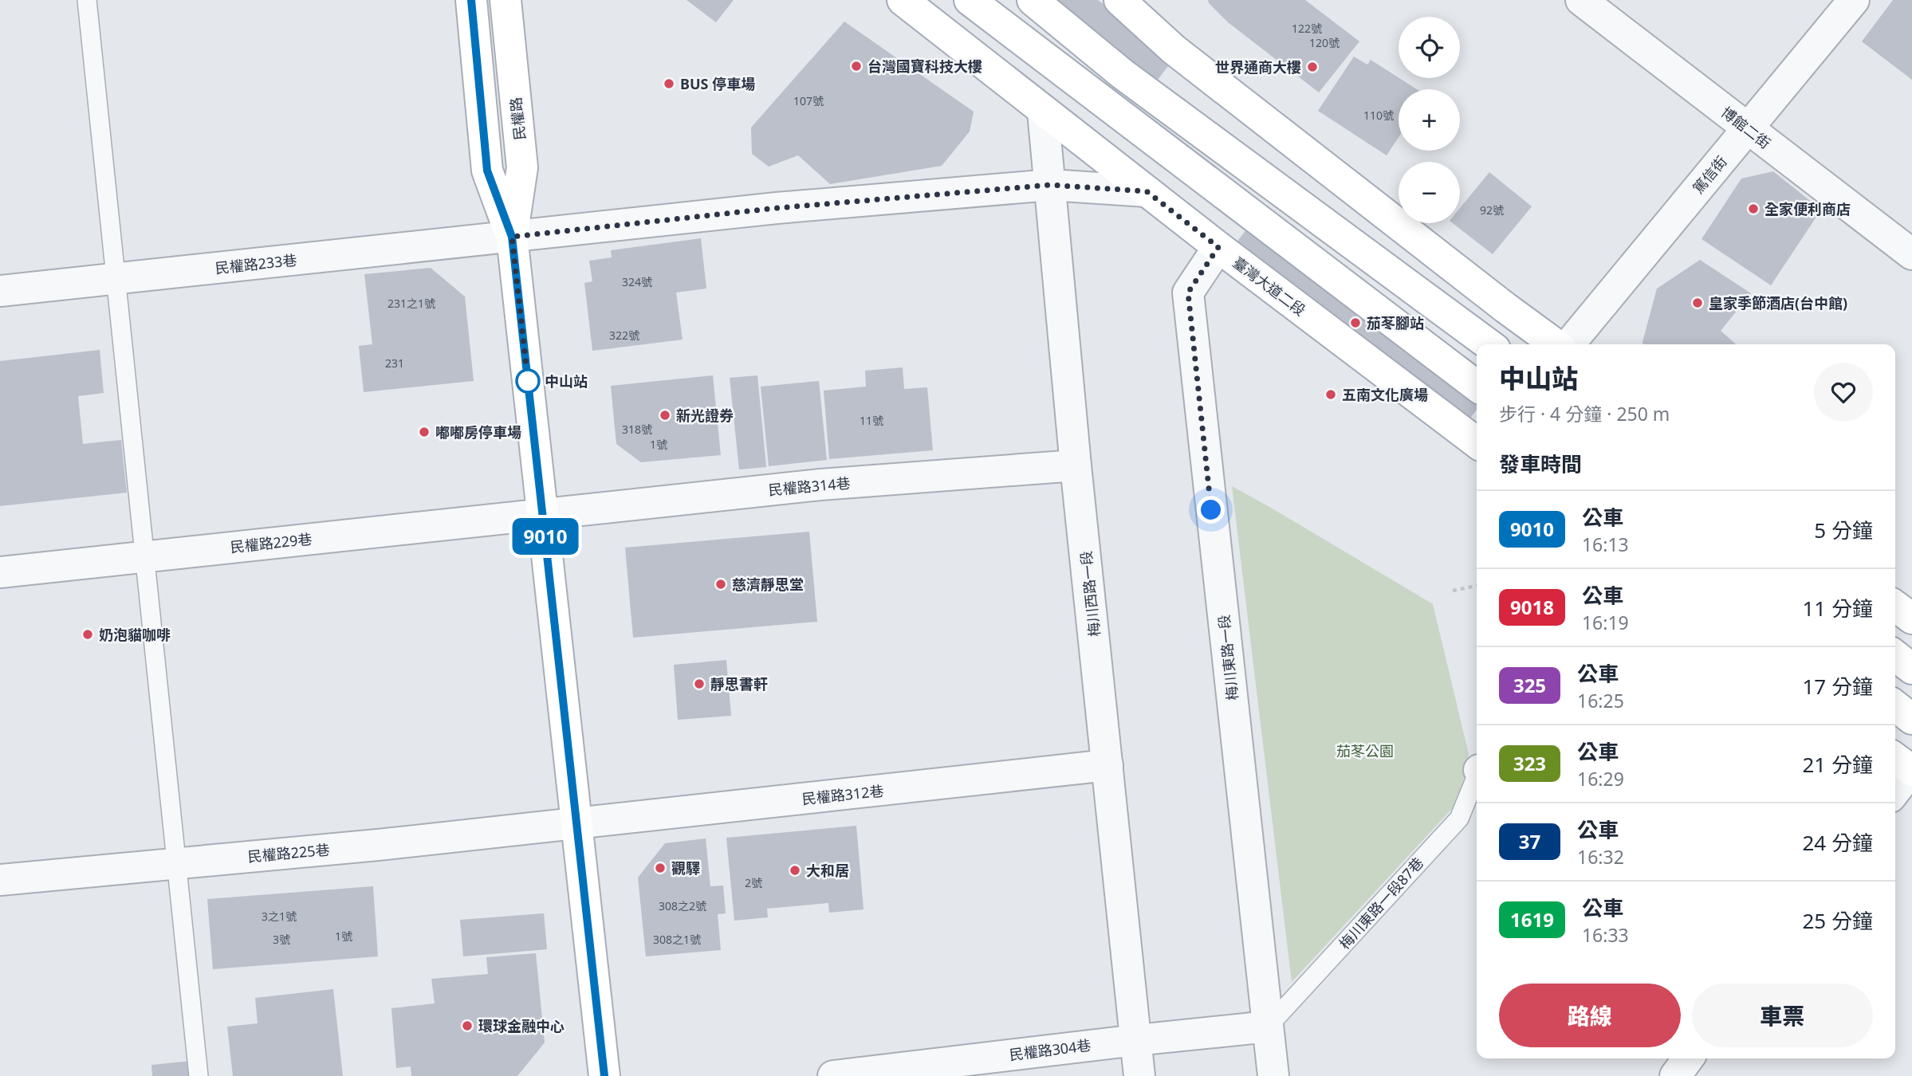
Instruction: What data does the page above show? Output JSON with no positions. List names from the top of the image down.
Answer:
{
  "streets": {
    "main road": ["民權路", "臺灣大道二段"],
    "street": [
      "博館二街",
      "篤信街",
      "民權路233巷",
      "民權路314巷",
      "民權路229巷",
      "梅川西路一段",
      "梅川東路一段",
      "民權路312巷",
      "民權路225巷",
      "民權路304巷"
    ],
    "lane": ["梅川東路一段87巷"]
  },
  "crossings": [
    ["民權路", "民權路233巷"],
    ["民權路", "民權路314巷"],
    ["民權路", "民權路229巷"],
    ["民權路", "民權路312巷"],
    ["民權路", "民權路225巷"],
    ["博館二街", "篤信街"],
    ["民權路233巷", "臺灣大道二段"],
    ["民權路233巷", "梅川西路一段"],
    ["臺灣大道二段", "梅川西路一段"],
    ["臺灣大道二段", "梅川東路一段"],
    ["民權路314巷", "民權路229巷"],
    ["民權路314巷", "梅川西路一段"],
    ["梅川西路一段", "民權路312巷"],
    ["梅川西路一段", "民權路304巷"],
    ["梅川東路一段", "梅川東路一段87巷"],
    ["梅川東路一段", "民權路304巷"],
    ["民權路312巷", "民權路225巷"],
    ["梅川東路一段87巷", "民權路304巷"]
  ],
  "parks": ["茄苳公園"],
  "places": [
    "台灣國寶科技大樓",
    "世界通商大樓",
    "BUS 停車場",
    "全家便利商店",
    "皇家季節酒店(台中館)",
    "茄苳腳站",
    "中山站",
    "五南文化廣場",
    "新光證券",
    "嘟嘟房停車場",
    "慈濟靜思堂",
    "奶泡貓咖啡",
    "靜思書軒",
    "觀驛",
    "大和居",
    "環球金融中心"
  ],
  "lines": ["bus line 9010"],
  "house_numbers": [
    "122號",
    "120號",
    "107號",
    "110號",
    "92號",
    "324號",
    "231之1號",
    "322號",
    "231",
    "11號",
    "318號",
    "1號",
    "2號",
    "308之2號",
    "3之1號",
    "1號",
    "3號",
    "308之1號"
  ],
  "page": {
    "on_map": "9010",
    "map_buttons": ["+", "−"],
    "heading": [
      ["中山站", "步行 · 4 分鐘 · 250 m"],
      "發車時間"
    ],
    "list": [
      {
        "mark": "9010",
        "name": "公車",
        "note": "16:13",
        "value": "5 分鐘"
      },
      {
        "mark": "9018",
        "name": "公車",
        "note": "16:19",
        "value": "11 分鐘"
      },
      {
        "mark": "325",
        "name": "公車",
        "note": "16:25",
        "value": "17 分鐘"
      },
      {
        "mark": "323",
        "name": "公車",
        "note": "16:29",
        "value": "21 分鐘"
      },
      {
        "mark": "37",
        "name": "公車",
        "note": "16:32",
        "value": "24 分鐘"
      },
      {
        "mark": "1619",
        "name": "公車",
        "note": "16:33",
        "value": "25 分鐘"
      }
    ],
    "buttons": ["路線", "車票"]
  }
}
